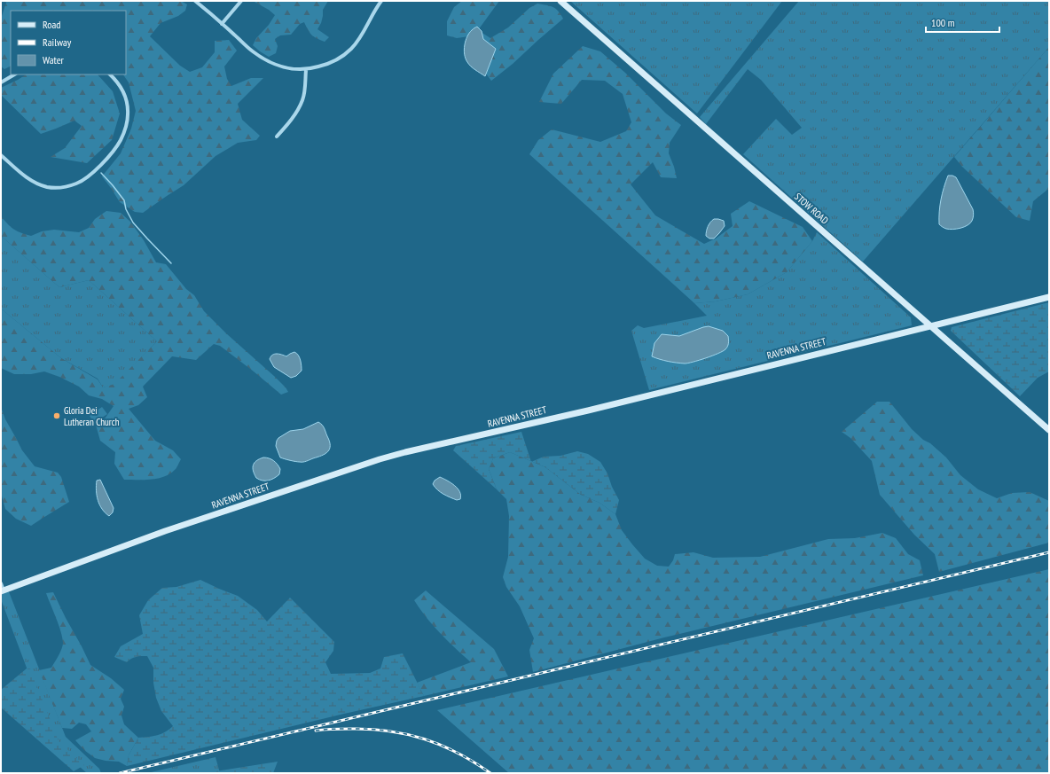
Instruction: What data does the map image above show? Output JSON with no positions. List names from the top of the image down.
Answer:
{
  "streets": {
    "street": ["STOW ROAD", "RAVENNA STREET"]
  },
  "crossings": [
    ["STOW ROAD", "RAVENNA STREET"]
  ],
  "places": ["Gloria Dei Lutheran Church"],
  "legend": ["Road", "Railway", "Water"],
  "scale_bar": "100 m"
}
